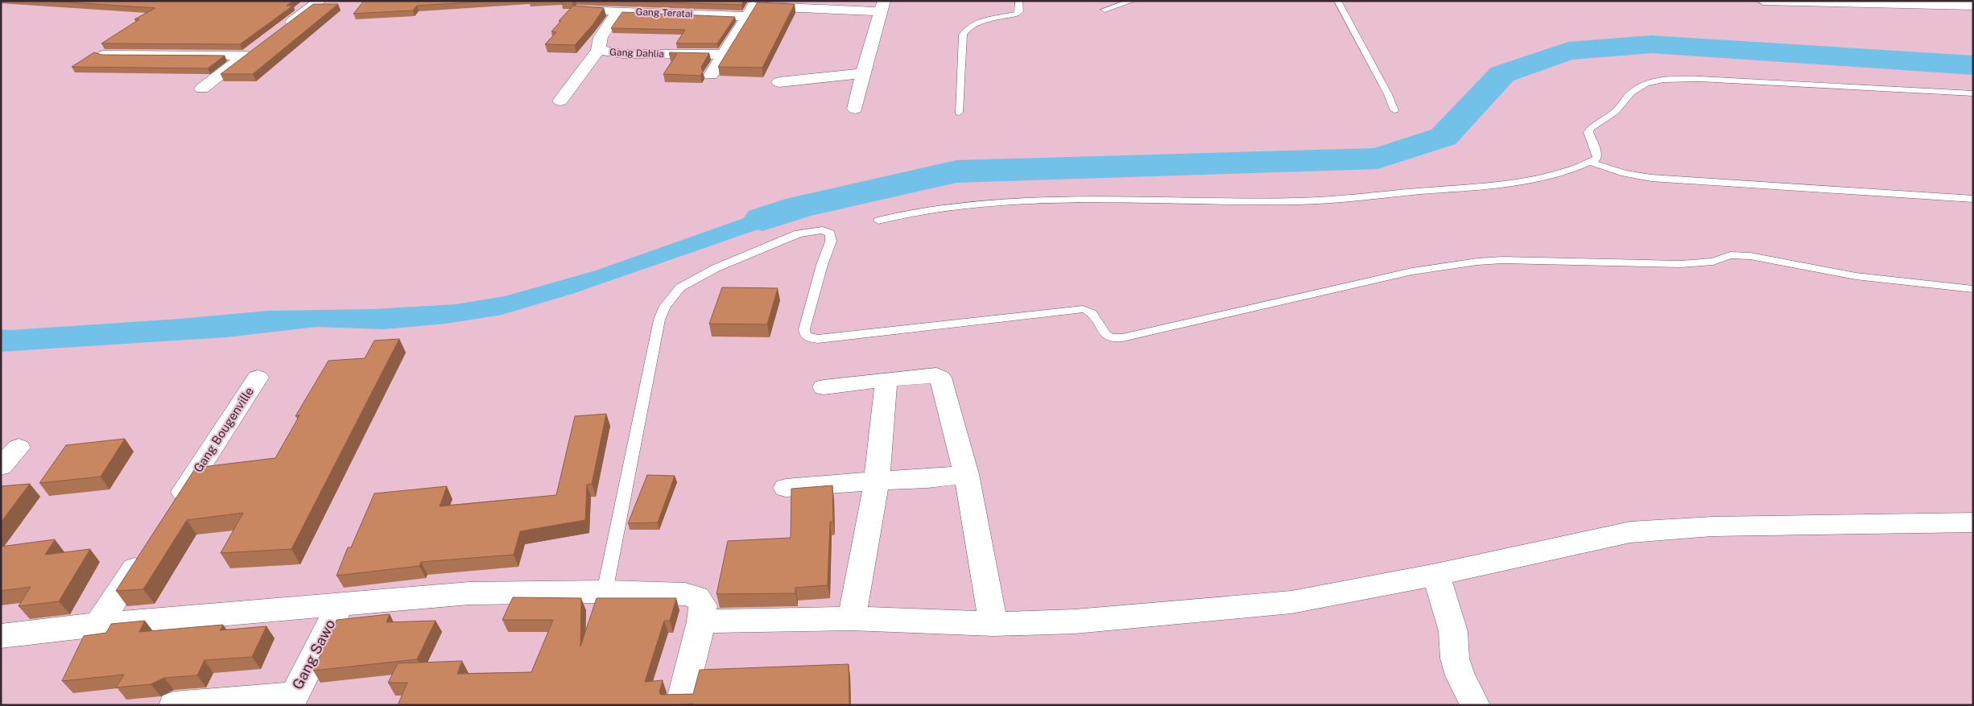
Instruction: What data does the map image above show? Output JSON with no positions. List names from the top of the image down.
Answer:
{
  "streets": {
    "street": [
      "Gang Teratai",
      "Gang Dahlia",
      "Gang Bougenville",
      "Gang Sawo"
    ]
  }
}
